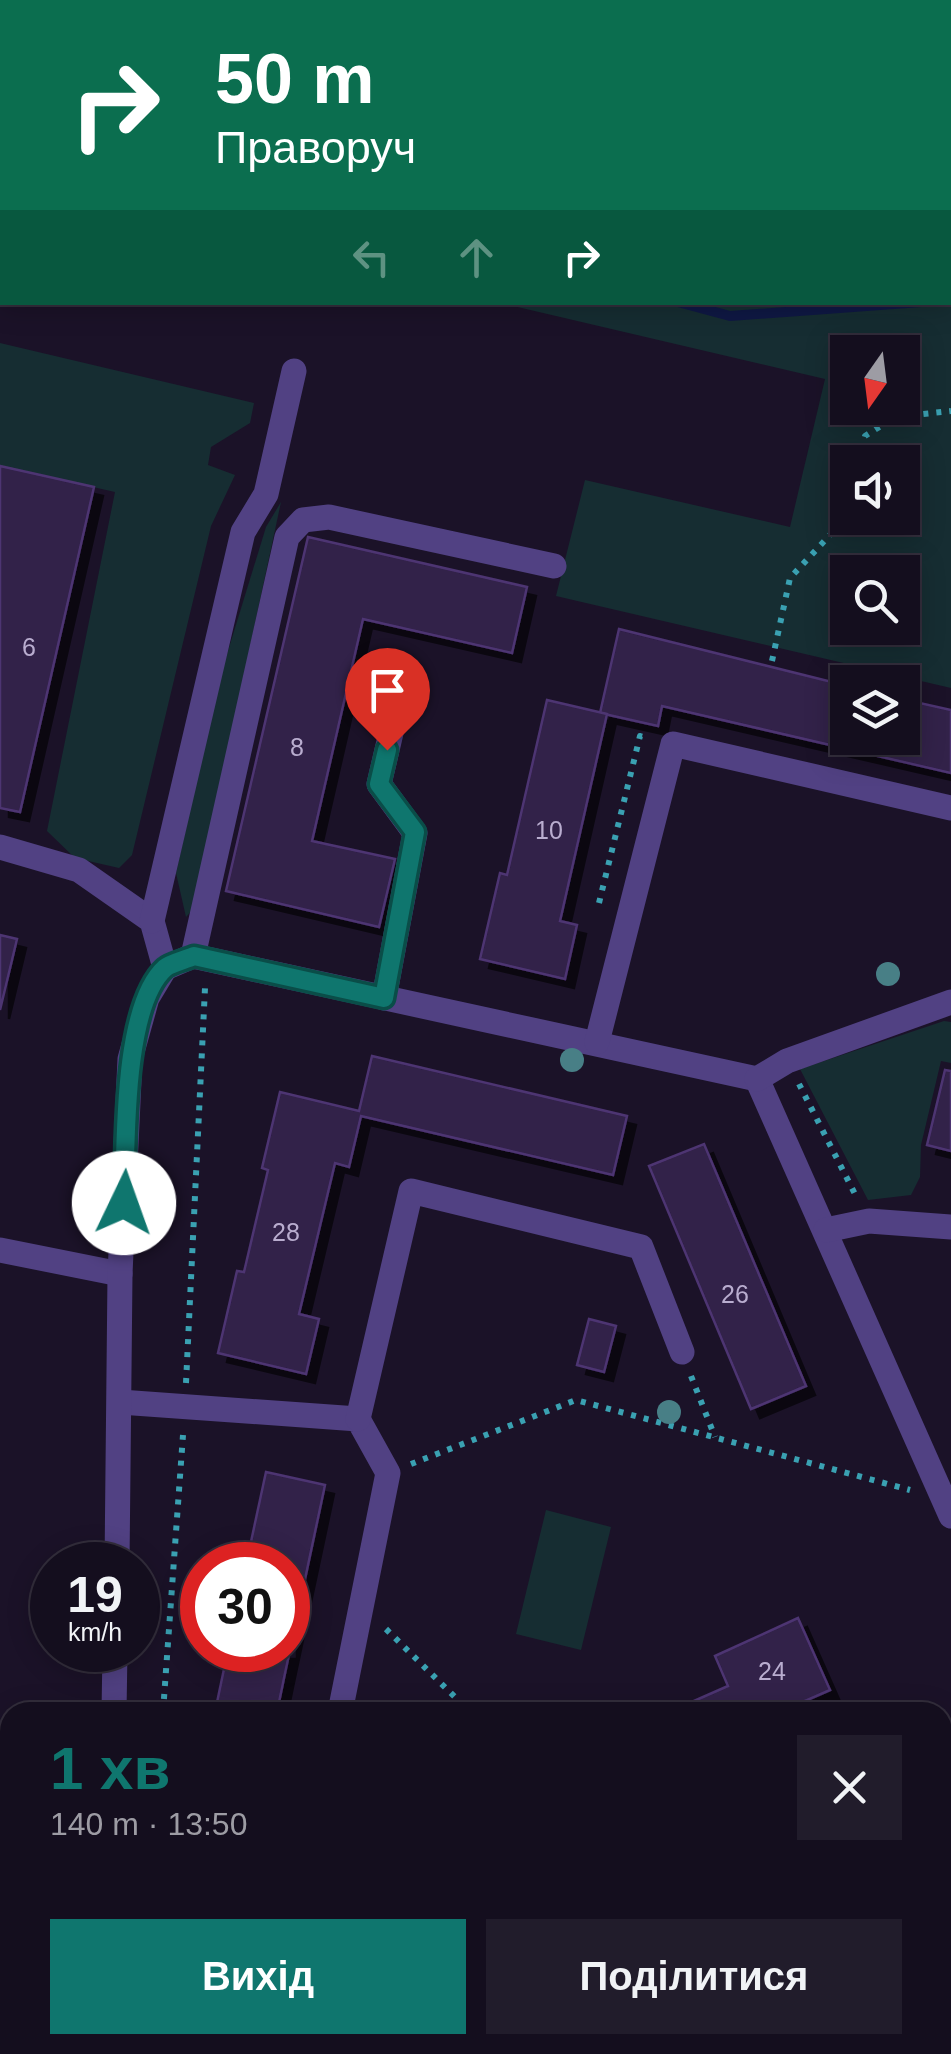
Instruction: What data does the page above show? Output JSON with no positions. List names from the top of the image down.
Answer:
{
  "house_numbers": [
    "6",
    "8",
    "10",
    "28",
    "26",
    "24"
  ],
  "north": "bottom",
  "page": {
    "turn": ["50 m", "Праворуч"],
    "speed": "19 km/h",
    "limit": "30",
    "heading": ["1 хв", "140 m · 13:50"],
    "buttons": ["Вихід", "Поділитися"]
  }
}
